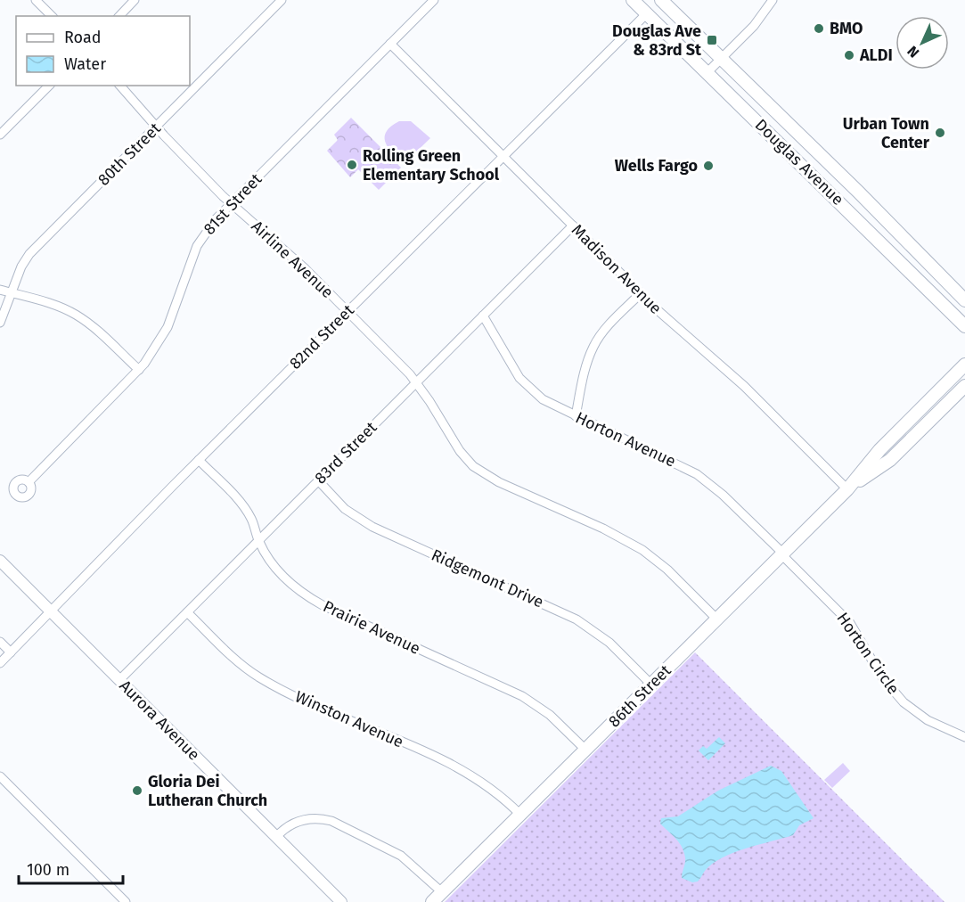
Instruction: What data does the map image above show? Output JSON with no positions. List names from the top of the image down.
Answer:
{
  "streets": {
    "main road": ["Douglas Avenue", "86th Street"],
    "street": [
      "80th Street",
      "81st Street",
      "Airline Avenue",
      "Madison Avenue",
      "82nd Street",
      "Horton Avenue",
      "83rd Street",
      "Ridgemont Drive",
      "Prairie Avenue",
      "Horton Circle",
      "Winston Avenue",
      "Aurora Avenue"
    ]
  },
  "crossings": [
    ["80th Street", "Airline Avenue"],
    ["Douglas Avenue", "82nd Street"],
    ["81st Street", "Airline Avenue"],
    ["81st Street", "Madison Avenue"],
    ["Airline Avenue", "82nd Street"],
    ["Airline Avenue", "83rd Street"],
    ["Airline Avenue", "86th Street"],
    ["Madison Avenue", "82nd Street"],
    ["Madison Avenue", "83rd Street"],
    ["Madison Avenue", "86th Street"],
    ["82nd Street", "Prairie Avenue"],
    ["82nd Street", "Aurora Avenue"],
    ["Horton Avenue", "83rd Street"],
    ["Horton Avenue", "Horton Circle"],
    ["Horton Avenue", "86th Street"],
    ["83rd Street", "Ridgemont Drive"],
    ["83rd Street", "Prairie Avenue"],
    ["83rd Street", "Winston Avenue"],
    ["83rd Street", "Aurora Avenue"],
    ["Ridgemont Drive", "86th Street"],
    ["Prairie Avenue", "86th Street"],
    ["Horton Circle", "86th Street"],
    ["86th Street", "Winston Avenue"]
  ],
  "places": {
    "other": [
      "BMO",
      "ALDI",
      "Urban Town Center",
      "Rolling Green Elementary School",
      "Wells Fargo",
      "Gloria Dei Lutheran Church"
    ],
    "transit": ["Douglas Ave & 83rd St"]
  },
  "legend": ["Road", "Water"],
  "scale_bar": "100 m",
  "north": "bottom left"
}
